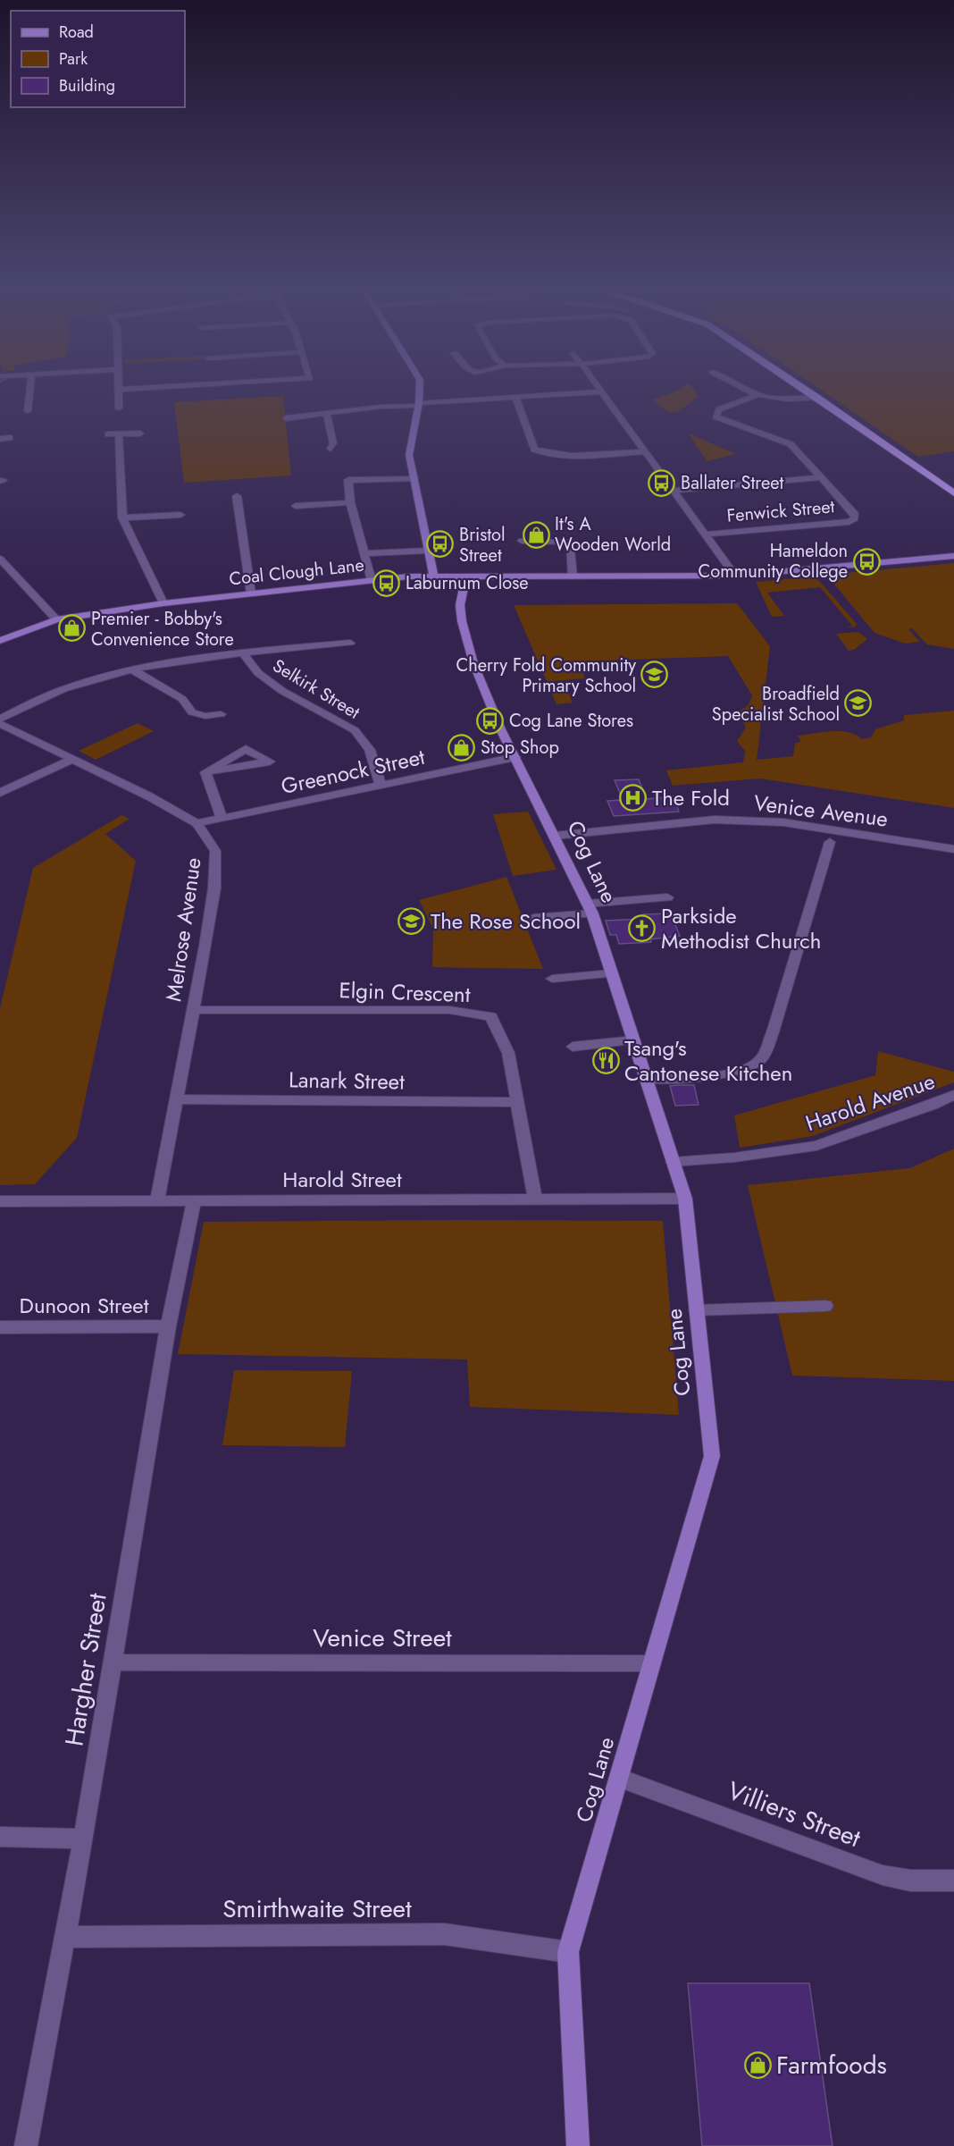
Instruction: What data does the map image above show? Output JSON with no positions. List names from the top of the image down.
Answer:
{
  "streets": {
    "street": [
      "Fenwick Street",
      "Coal Clough Lane",
      "Selkirk Street",
      "Greenock Street",
      "Venice Avenue",
      "Cog Lane",
      "Melrose Avenue",
      "Elgin Crescent",
      "Lanark Street",
      "Harold Avenue",
      "Harold Street",
      "Dunoon Street",
      "Venice Street",
      "Hargher Street",
      "Villiers Street",
      "Smirthwaite Street"
    ]
  },
  "crossings": [
    ["Coal Clough Lane", "Cog Lane"],
    ["Selkirk Street", "Greenock Street"],
    ["Greenock Street", "Cog Lane"],
    ["Greenock Street", "Melrose Avenue"],
    ["Venice Avenue", "Cog Lane"],
    ["Cog Lane", "Harold Avenue"],
    ["Cog Lane", "Harold Street"],
    ["Cog Lane", "Venice Street"],
    ["Cog Lane", "Villiers Street"],
    ["Cog Lane", "Smirthwaite Street"],
    ["Melrose Avenue", "Elgin Crescent"],
    ["Melrose Avenue", "Lanark Street"],
    ["Melrose Avenue", "Harold Street"],
    ["Elgin Crescent", "Lanark Street"],
    ["Elgin Crescent", "Harold Street"],
    ["Harold Street", "Hargher Street"],
    ["Dunoon Street", "Hargher Street"],
    ["Venice Street", "Hargher Street"],
    ["Hargher Street", "Smirthwaite Street"]
  ],
  "places": {
    "bus stop": [
      "Ballater Street",
      "Bristol Street",
      "Hameldon Community College",
      "Laburnum Close",
      "Cog Lane Stores"
    ],
    "shop": [
      "It's A Wooden World",
      "Premier - Bobby's Convenience Store",
      "Stop Shop",
      "Farmfoods"
    ],
    "school or university": ["Cherry Fold Community Primary School", "Broadfield Specialist School", "The Rose School"],
    "hospital": ["The Fold"],
    "church": ["Parkside Methodist Church"],
    "restaurant": ["Tsang's Cantonese Kitchen"]
  },
  "legend": ["Road", "Park", "Building"]
}
